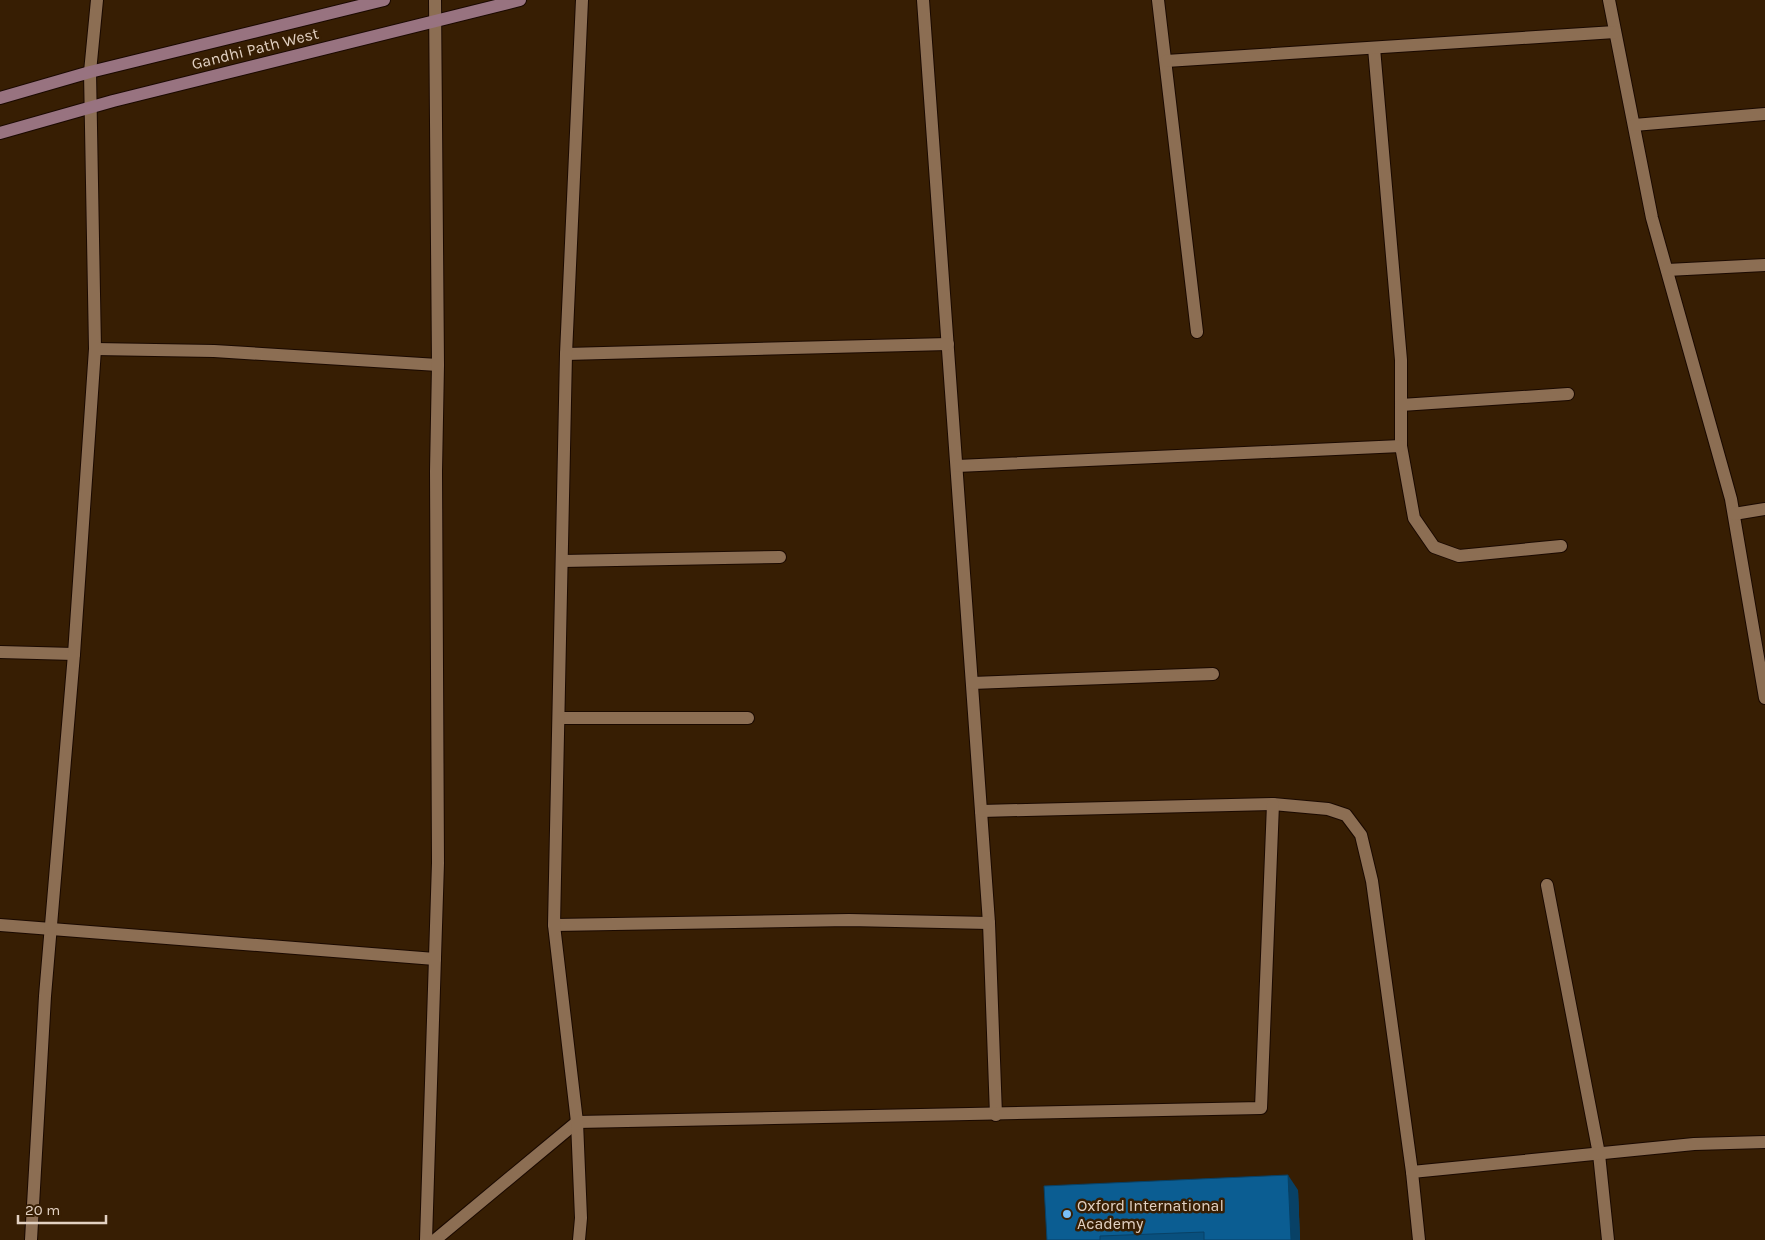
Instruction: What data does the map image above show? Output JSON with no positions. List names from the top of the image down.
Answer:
{
  "streets": {
    "street": ["Gandhi Path West"]
  },
  "places": ["Oxford International Academy"],
  "scale_bar": "20 m"
}
